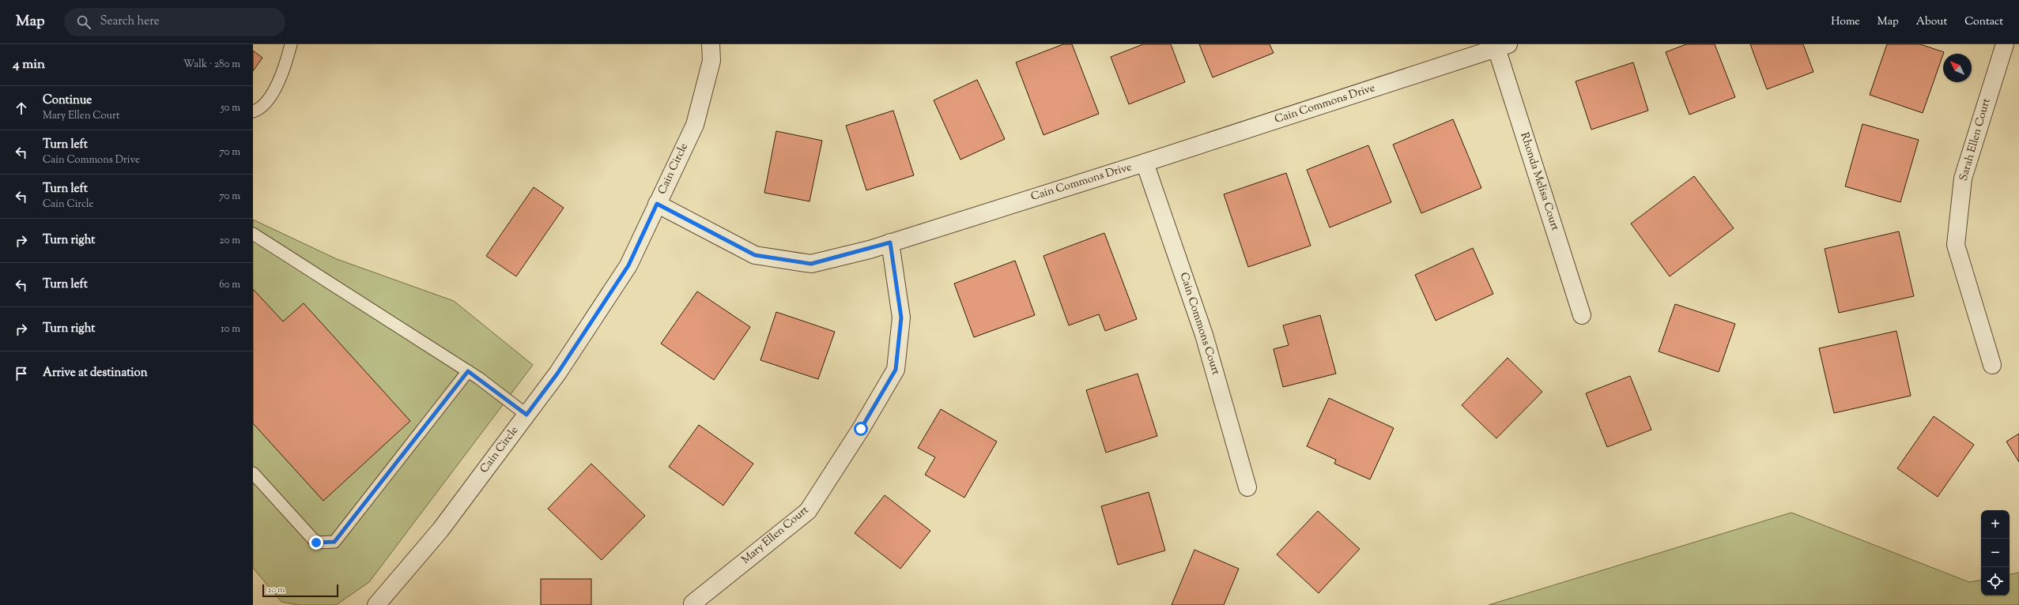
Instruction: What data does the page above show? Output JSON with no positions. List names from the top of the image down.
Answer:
{
  "streets": {
    "street": [
      "Cain Commons Drive",
      "Sarah Ellen Court",
      "Cain Circle",
      "Rhonda Melisa Court",
      "Cain Commons Court",
      "Mary Ellen Court"
    ]
  },
  "crossings": [
    ["Cain Commons Drive", "Cain Circle"],
    ["Cain Commons Drive", "Rhonda Melisa Court"],
    ["Cain Commons Drive", "Cain Commons Court"],
    ["Cain Commons Drive", "Mary Ellen Court"]
  ],
  "scale_bar": "20 m",
  "north": "top left",
  "page": {
    "header": "Map",
    "search": "Search here",
    "nav": [
      "Home",
      "Map",
      "About",
      "Contact"
    ],
    "heading": ["4 min", "Walk · 280 m"],
    "list": [
      ["Continue", "Mary Ellen Court", "50 m"],
      ["Turn left", "Cain Commons Drive", "70 m"],
      ["Turn left", "Cain Circle", "70 m"],
      ["Turn right", "20 m"],
      ["Turn left", "60 m"],
      ["Turn right", "10 m"],
      "Arrive at destination"
    ],
    "map_buttons": ["+", "−"],
    "scale": "20 m"
  }
}
